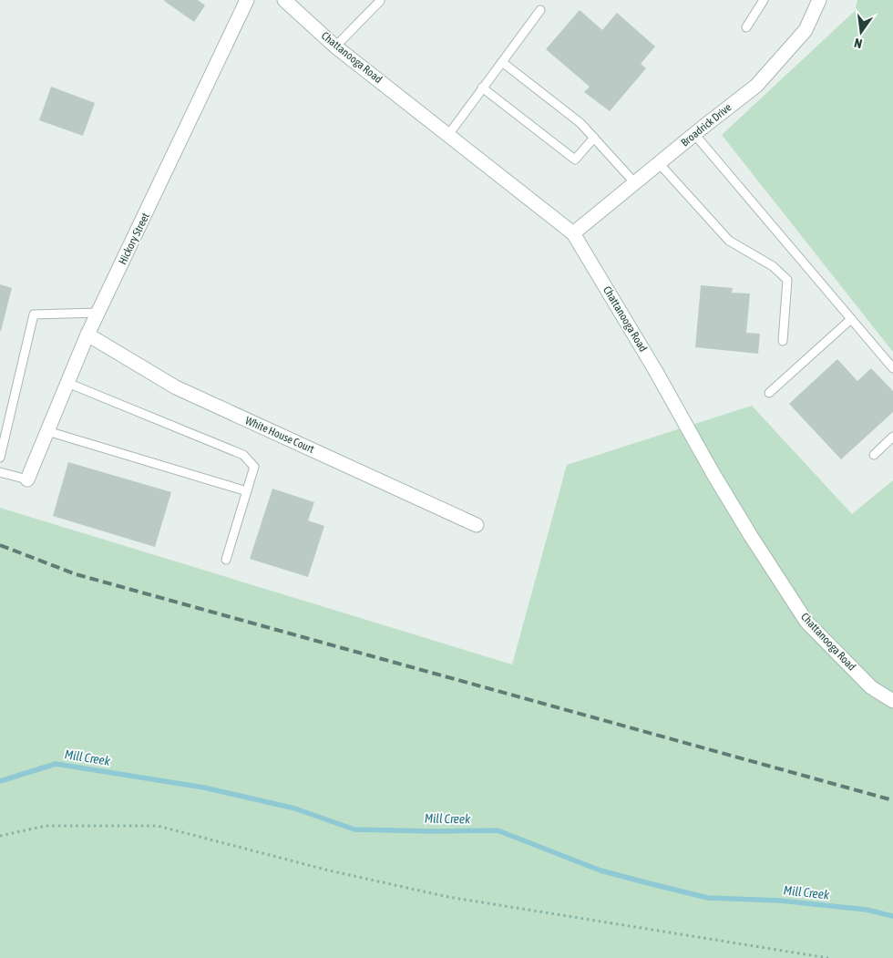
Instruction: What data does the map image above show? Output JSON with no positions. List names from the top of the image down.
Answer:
{
  "streets": {
    "street": [
      "Chattanooga Road",
      "Broadrick Drive",
      "Hickory Street",
      "White House Court"
    ]
  },
  "crossings": [
    ["Chattanooga Road", "Broadrick Drive"],
    ["Hickory Street", "White House Court"]
  ],
  "water": ["Mill Creek"],
  "north": "bottom"
}
